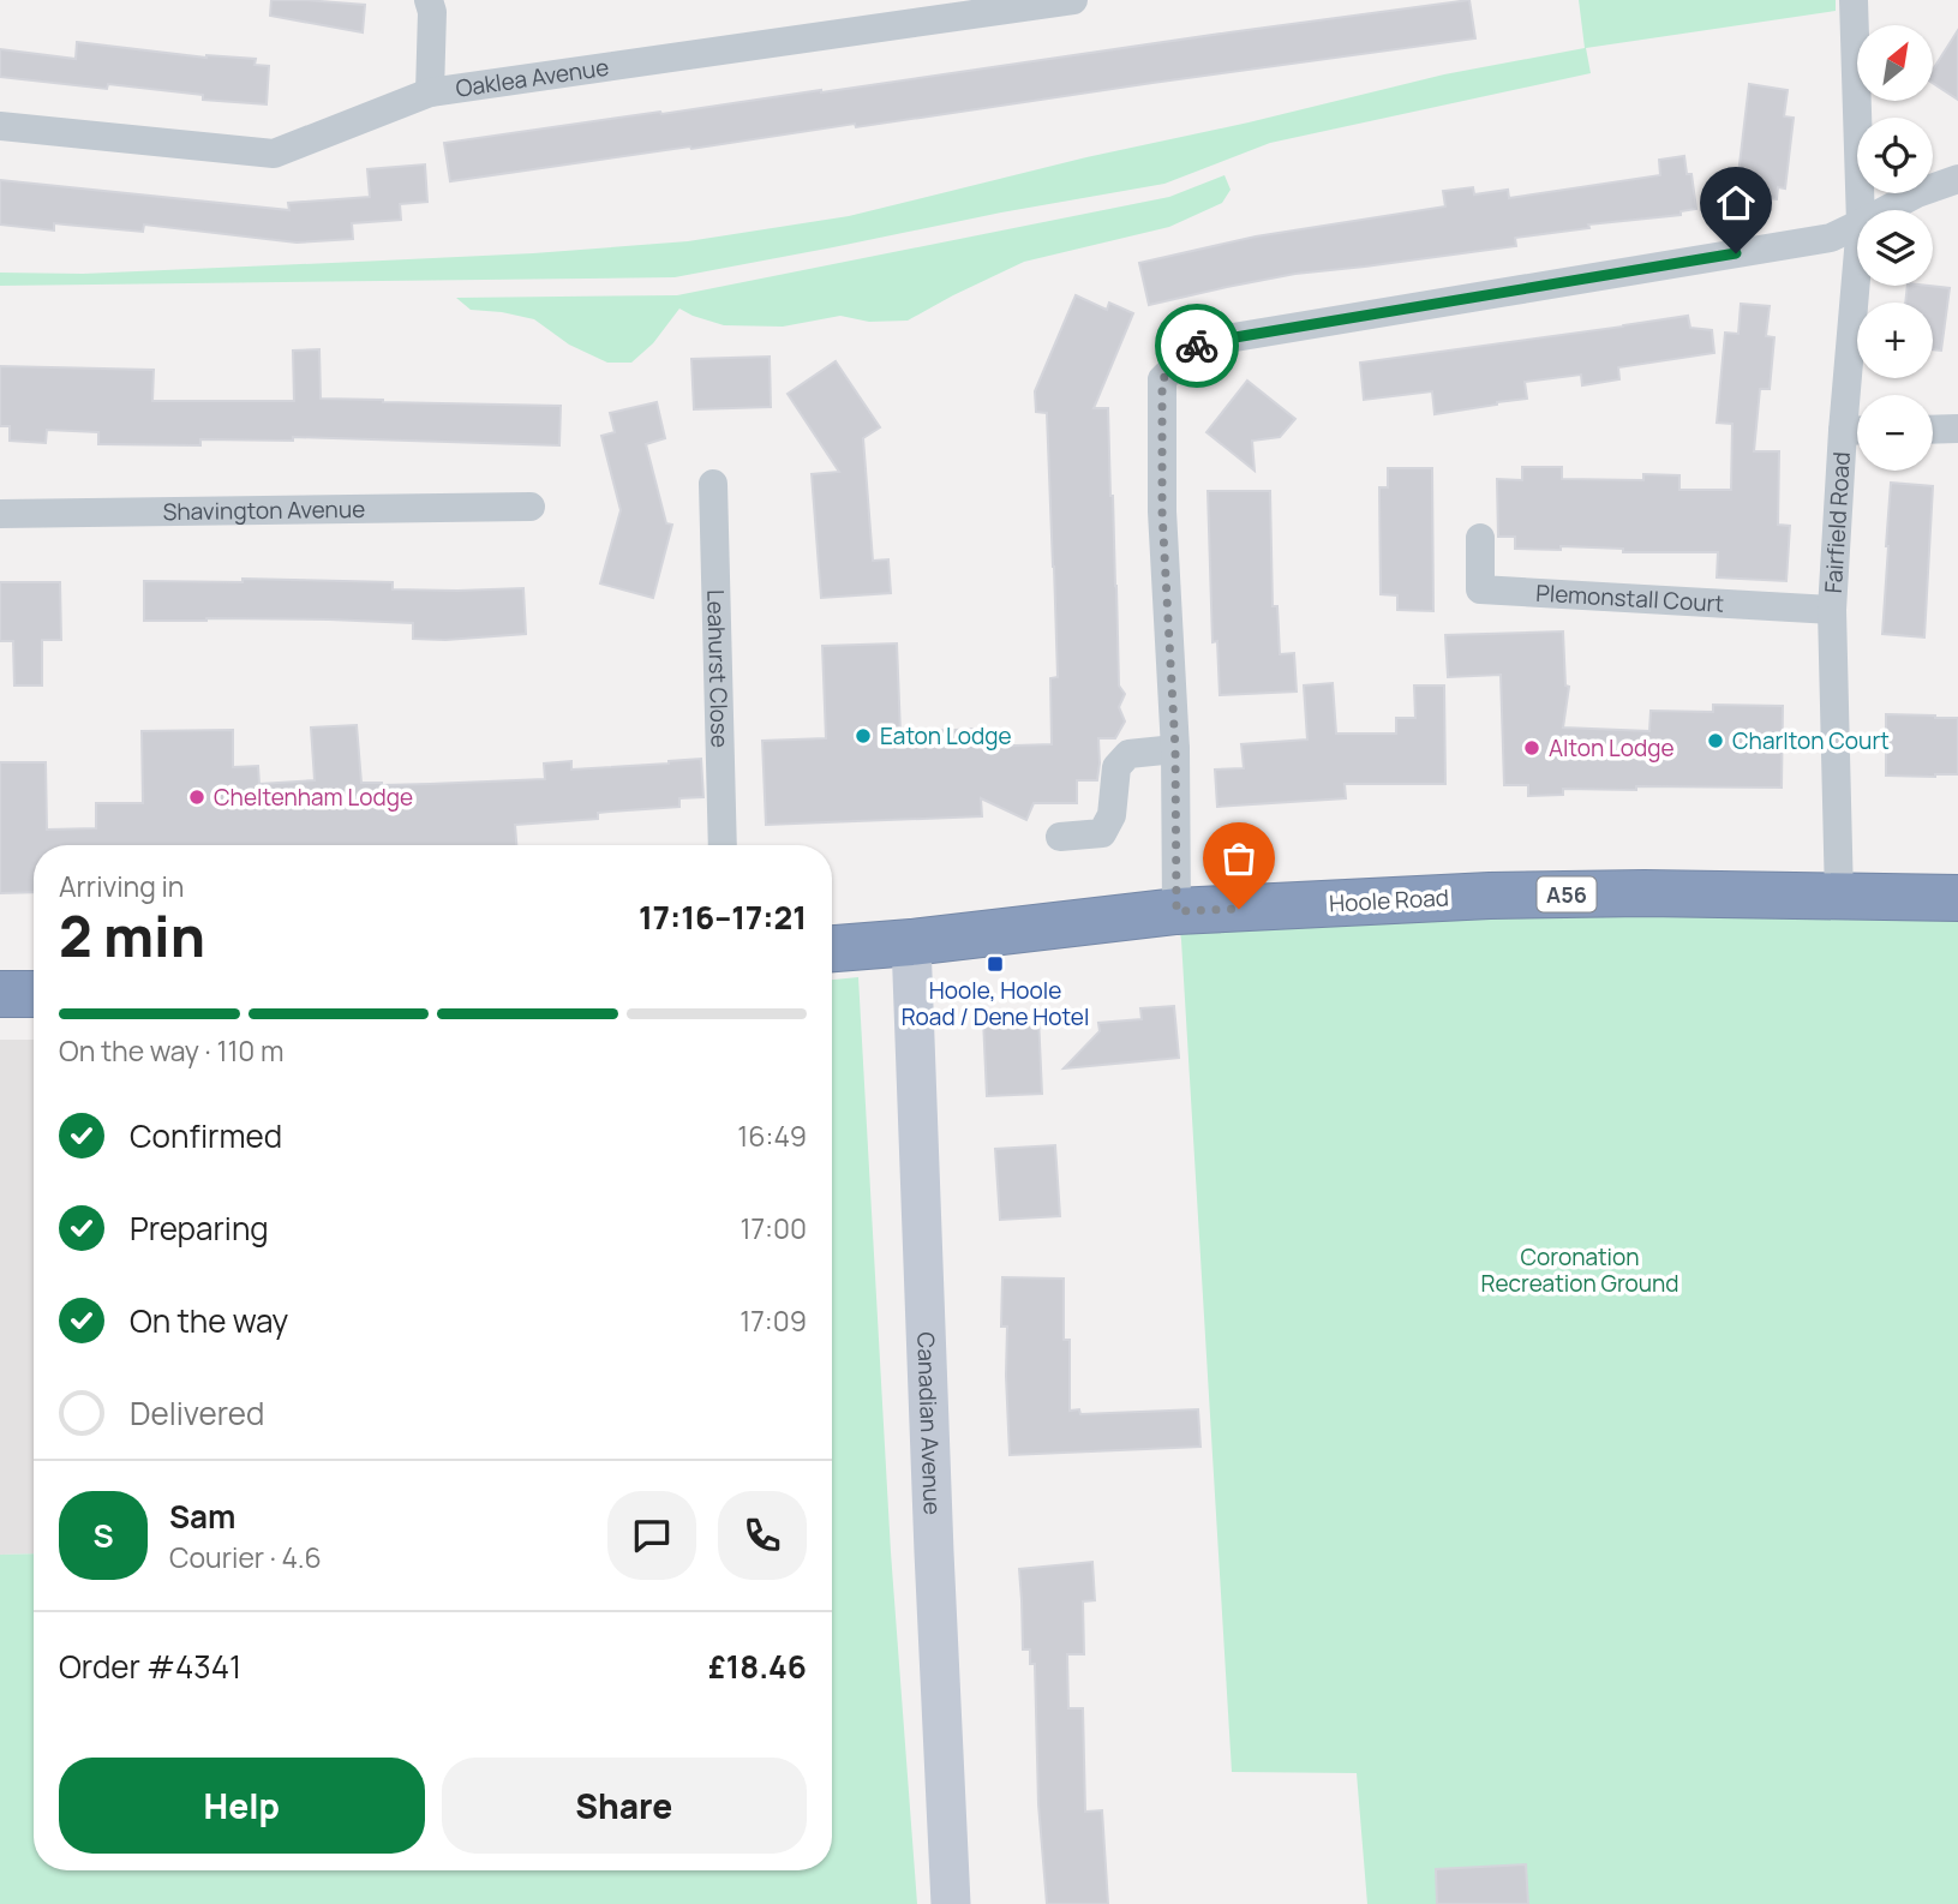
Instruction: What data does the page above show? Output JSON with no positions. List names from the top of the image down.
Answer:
{
  "streets": {
    "highway": ["A56", "Hoole Road"],
    "street": [
      "Oaklea Avenue",
      "Shavington Avenue",
      "Fairfield Road",
      "Plemonstall Court",
      "Leahurst Close",
      "Canadian Avenue"
    ]
  },
  "crossings": [
    ["Fairfield Road", "Plemonstall Court"],
    ["Fairfield Road", "Hoole Road"],
    ["Hoole Road", "Canadian Avenue"]
  ],
  "parks": ["Coronation Recreation Ground"],
  "places": {
    "other": [
      "Eaton Lodge",
      "Charlton Court",
      "Alton Lodge",
      "Cheltenham Lodge"
    ],
    "transit": ["Hoole, Hoole Road / Dene Hotel"]
  },
  "north": "top right",
  "page": {
    "map_buttons": ["+", "−"],
    "heading": ["2 min", "Arriving in", "17:16–17:21"],
    "panel": [
      "Sam",
      "Courier · 4.6",
      "Order #4341",
      "£18.46"
    ],
    "bar": "On the way · 110 m",
    "list": [
      ["Confirmed", "16:49"],
      ["Preparing", "17:00"],
      ["On the way", "17:09"],
      "Delivered"
    ],
    "round": "S",
    "buttons": ["Help", "Share"]
  }
}
